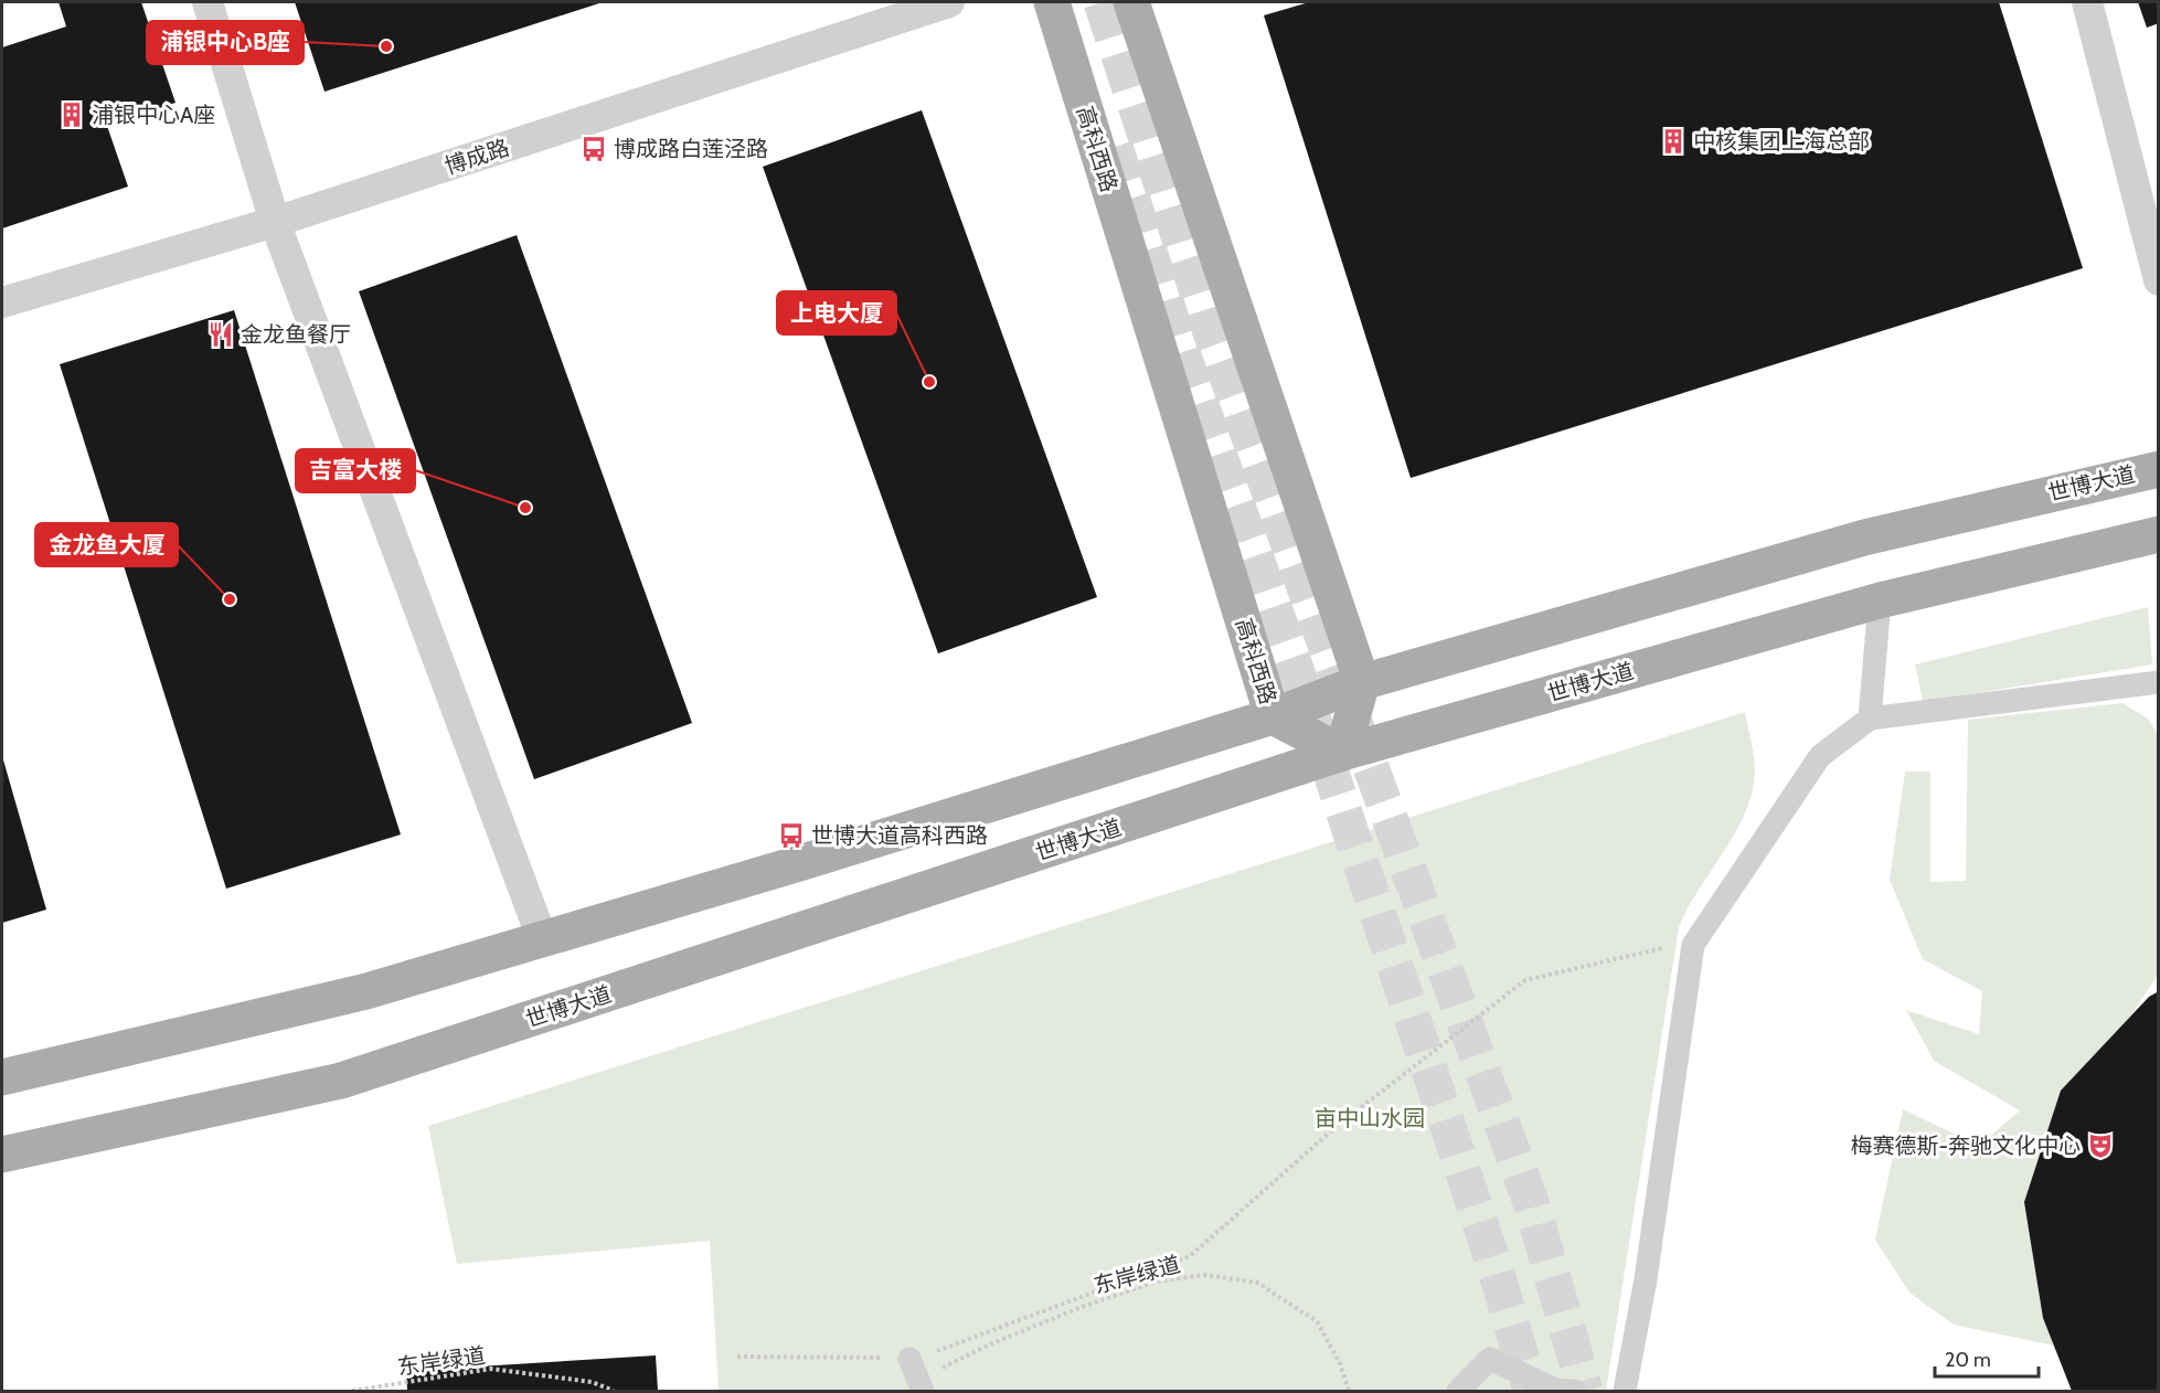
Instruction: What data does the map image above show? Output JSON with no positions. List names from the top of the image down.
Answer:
{
  "streets": {
    "main road": ["高科西路", "世博大道"],
    "street": ["博成路"],
    "path": ["东岸绿道"]
  },
  "crossings": [
    ["高科西路", "世博大道"]
  ],
  "parks": ["亩中山水园"],
  "places": {
    "other": [
      "浦银中心B座",
      "上电大厦",
      "吉富大楼",
      "金龙鱼大厦"
    ],
    "building": ["浦银中心A座", "中核集团上海总部"],
    "bus stop": ["博成路白莲泾路", "世博大道高科西路"],
    "restaurant": ["金龙鱼餐厅"],
    "theatre": ["梅赛德斯-奔驰文化中心"]
  },
  "scale_bar": "20 m"
}
